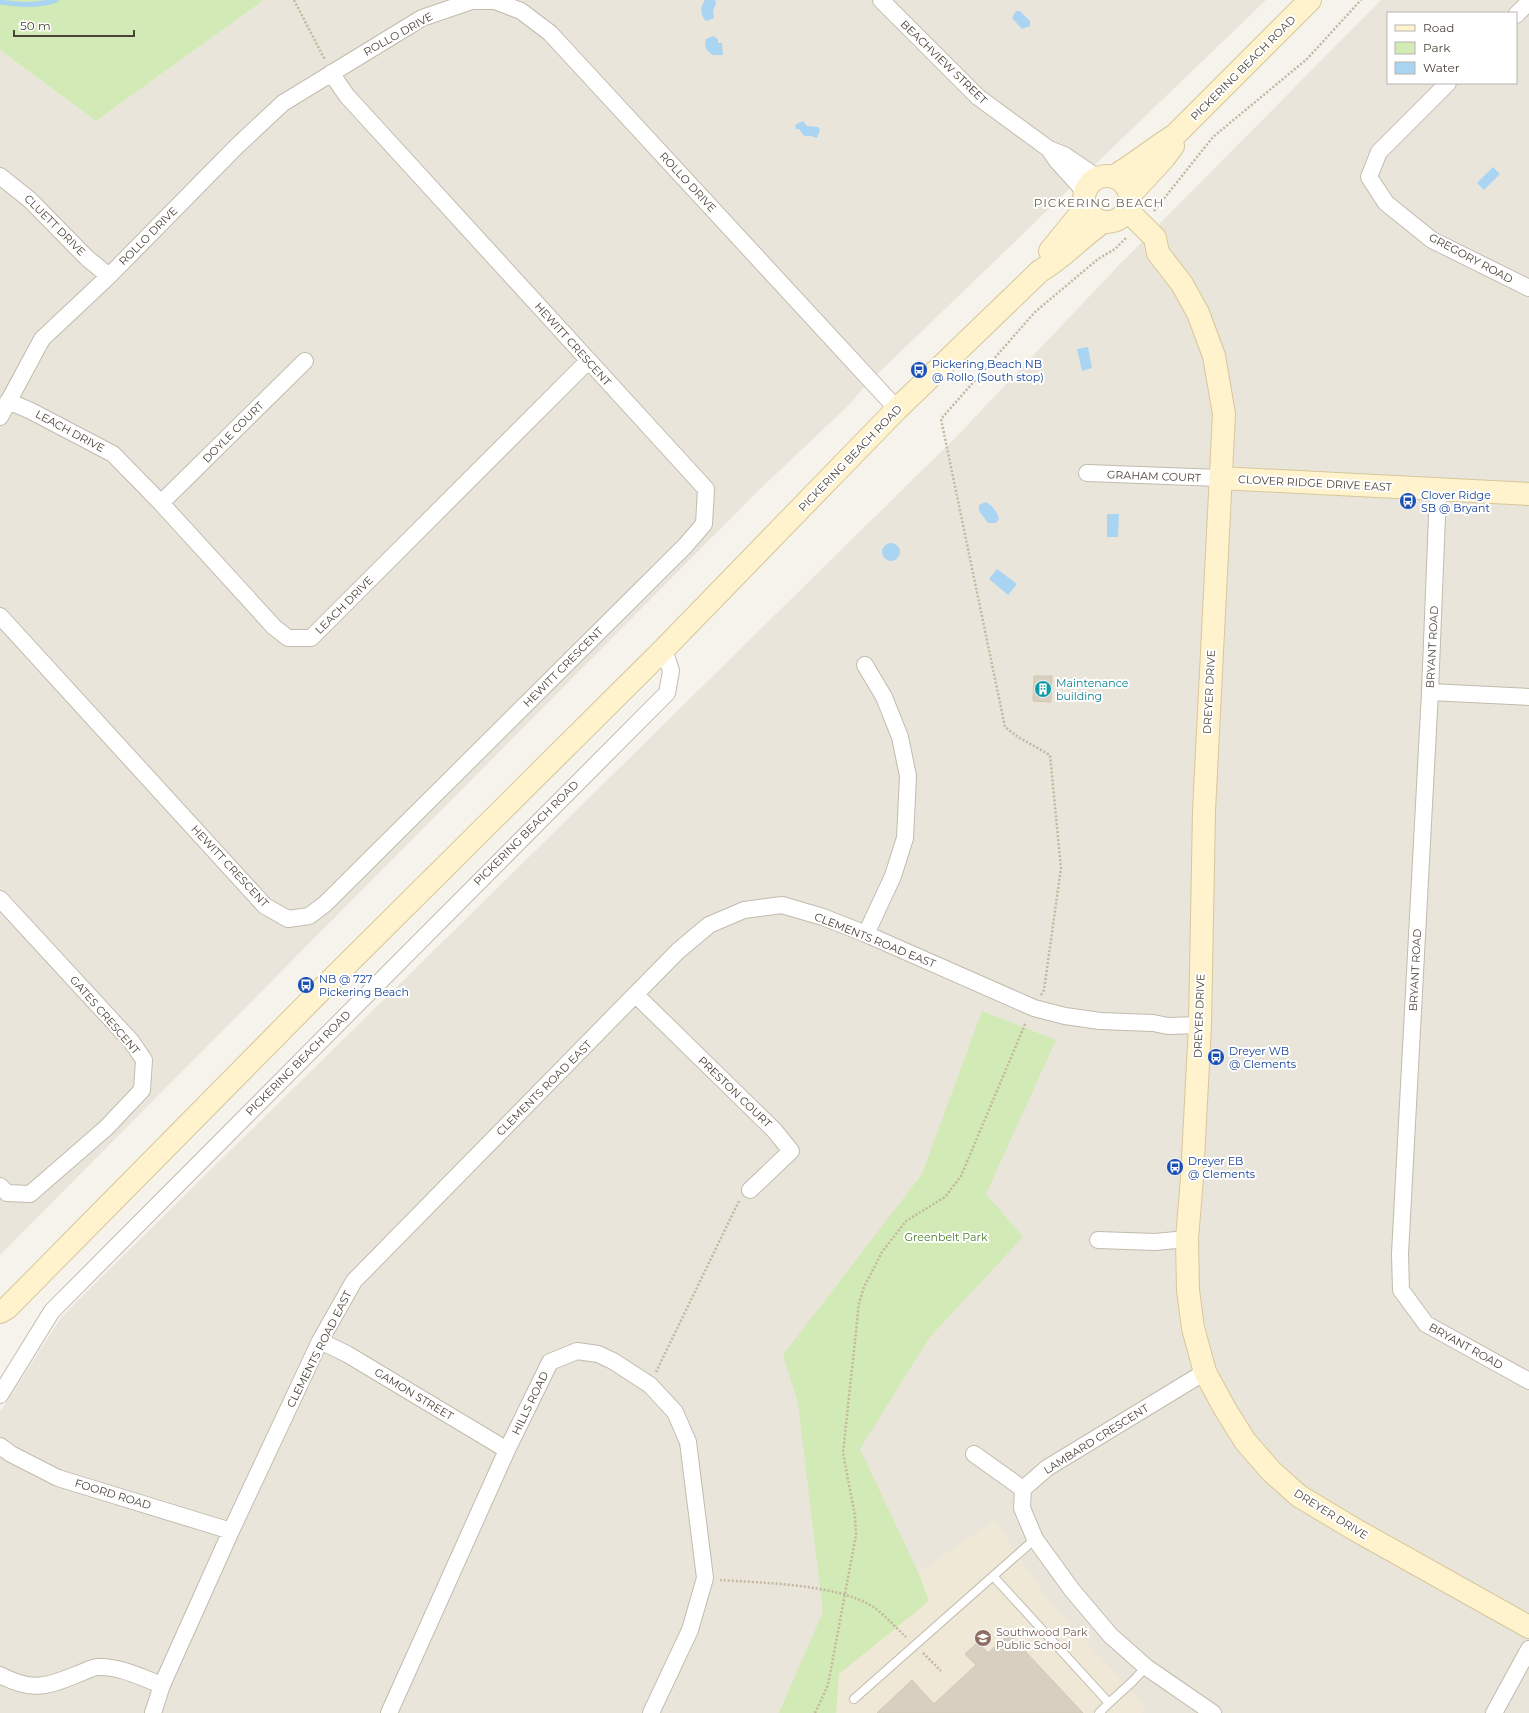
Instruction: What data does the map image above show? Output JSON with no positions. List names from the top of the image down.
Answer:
{
  "streets": {
    "street": [
      "ROLLO DRIVE",
      "BEACHVIEW STREET",
      "PICKERING BEACH ROAD",
      "CLUETT DRIVE",
      "GREGORY ROAD",
      "HEWITT CRESCENT",
      "LEACH DRIVE",
      "DOYLE COURT",
      "GRAHAM COURT",
      "CLOVER RIDGE DRIVE EAST",
      "BRYANT ROAD",
      "DREYER DRIVE",
      "CLEMENTS ROAD EAST",
      "GATES CRESCENT",
      "PRESTON COURT",
      "GAMON STREET",
      "HILLS ROAD",
      "LAMBARD CRESCENT",
      "FOORD ROAD"
    ]
  },
  "crossings": [
    ["ROLLO DRIVE", "PICKERING BEACH ROAD"],
    ["ROLLO DRIVE", "CLUETT DRIVE"],
    ["ROLLO DRIVE", "HEWITT CRESCENT"],
    ["ROLLO DRIVE", "LEACH DRIVE"],
    ["BEACHVIEW STREET", "PICKERING BEACH ROAD"],
    ["PICKERING BEACH ROAD", "DREYER DRIVE"],
    ["HEWITT CRESCENT", "LEACH DRIVE"],
    ["LEACH DRIVE", "DOYLE COURT"],
    ["GRAHAM COURT", "CLOVER RIDGE DRIVE EAST"],
    ["GRAHAM COURT", "DREYER DRIVE"],
    ["CLOVER RIDGE DRIVE EAST", "BRYANT ROAD"],
    ["CLOVER RIDGE DRIVE EAST", "DREYER DRIVE"],
    ["DREYER DRIVE", "CLEMENTS ROAD EAST"],
    ["DREYER DRIVE", "LAMBARD CRESCENT"],
    ["CLEMENTS ROAD EAST", "PRESTON COURT"],
    ["CLEMENTS ROAD EAST", "GAMON STREET"],
    ["CLEMENTS ROAD EAST", "FOORD ROAD"],
    ["GAMON STREET", "HILLS ROAD"]
  ],
  "districts": ["PICKERING BEACH"],
  "parks": ["Greenbelt Park"],
  "places": {
    "bus stop": [
      "Pickering Beach NB @ Rollo (South stop)",
      "Clover Ridge SB @ Bryant",
      "NB @ 727 Pickering Beach",
      "Dreyer WB @ Clements",
      "Dreyer EB @ Clements"
    ],
    "building": ["Maintenance building"],
    "school or university": ["Southwood Park Public School"]
  },
  "legend": ["Road", "Park", "Water"],
  "scale_bar": "50 m"
}
